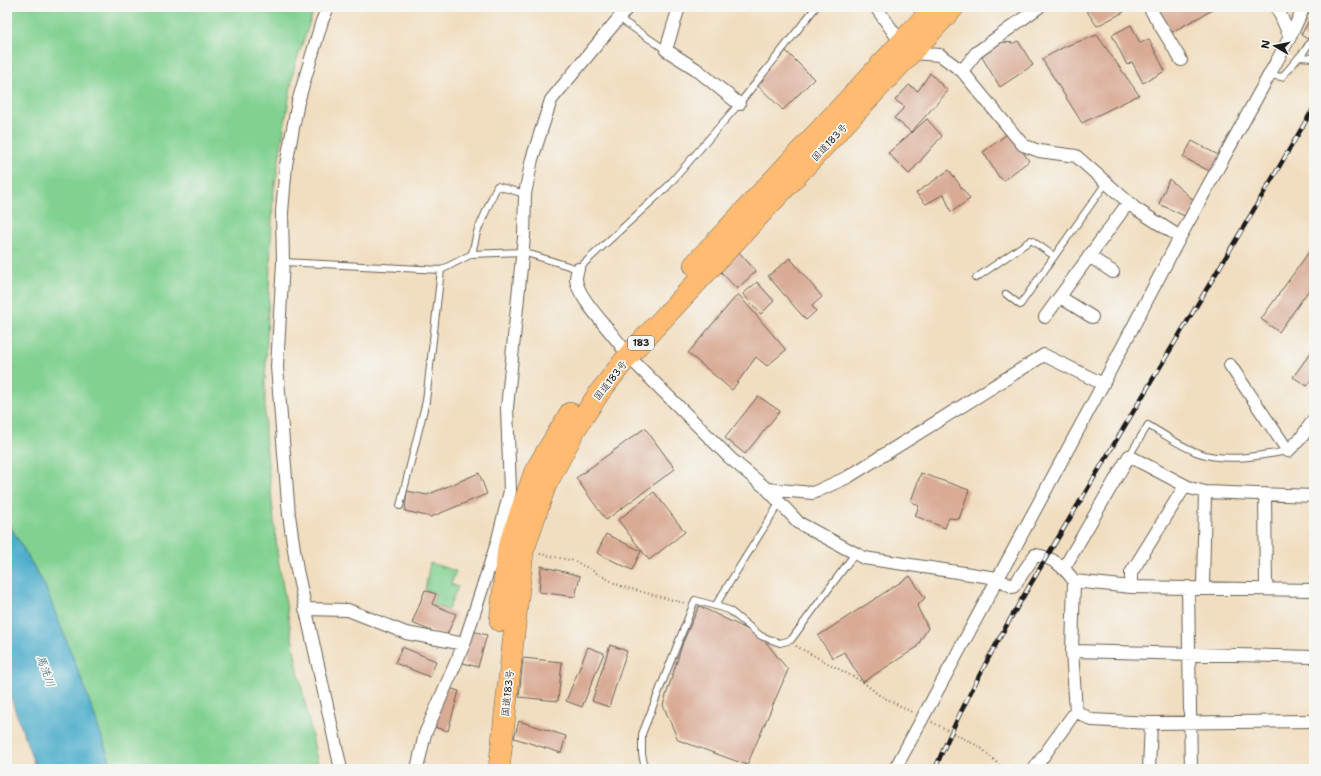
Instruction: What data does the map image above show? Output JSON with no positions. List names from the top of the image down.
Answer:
{
  "streets": {
    "highway": ["国道183号", "183"]
  },
  "water": ["馬洗川"],
  "north": "left"
}
